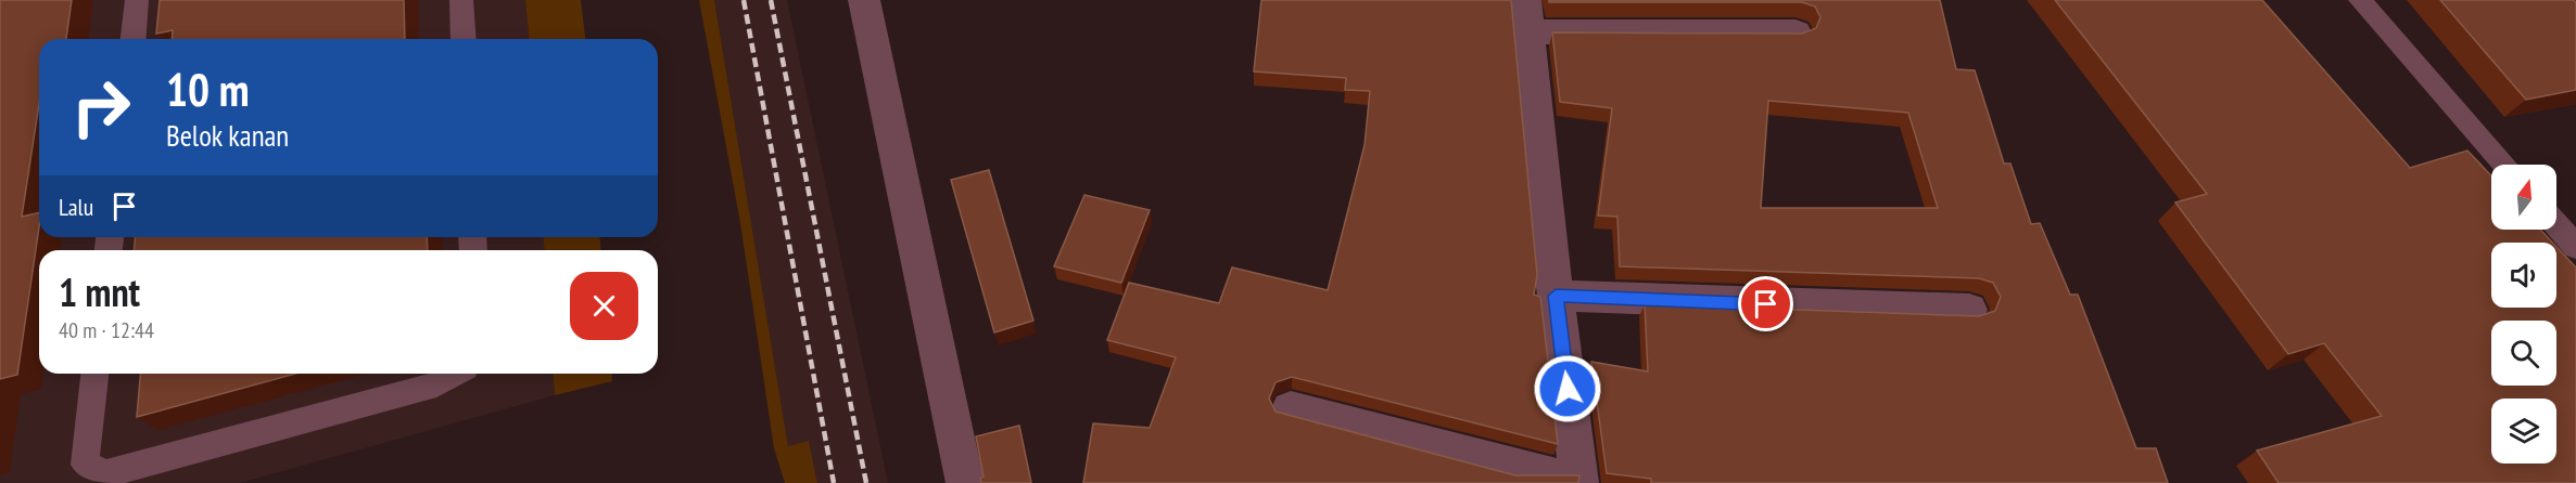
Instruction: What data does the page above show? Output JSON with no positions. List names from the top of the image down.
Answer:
{
  "north": "top",
  "page": {
    "turn": ["10 m", "Belok kanan"],
    "then": "Lalu",
    "heading": ["1 mnt", "40 m · 12:44"]
  }
}
